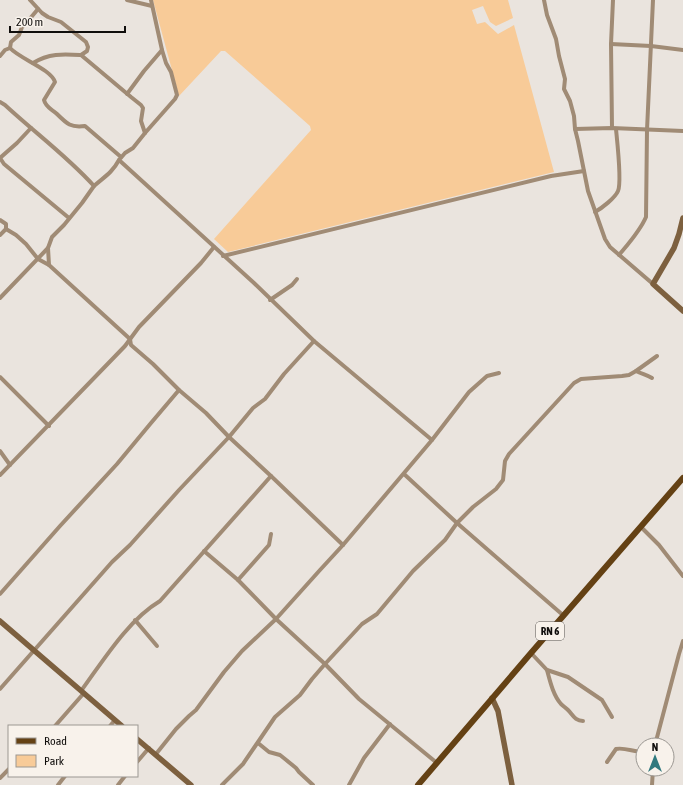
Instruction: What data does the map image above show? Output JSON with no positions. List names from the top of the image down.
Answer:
{
  "streets": {
    "main road": ["RN 6"]
  },
  "legend": ["Road", "Park"],
  "scale_bar": "200 m",
  "north": "top"
}
